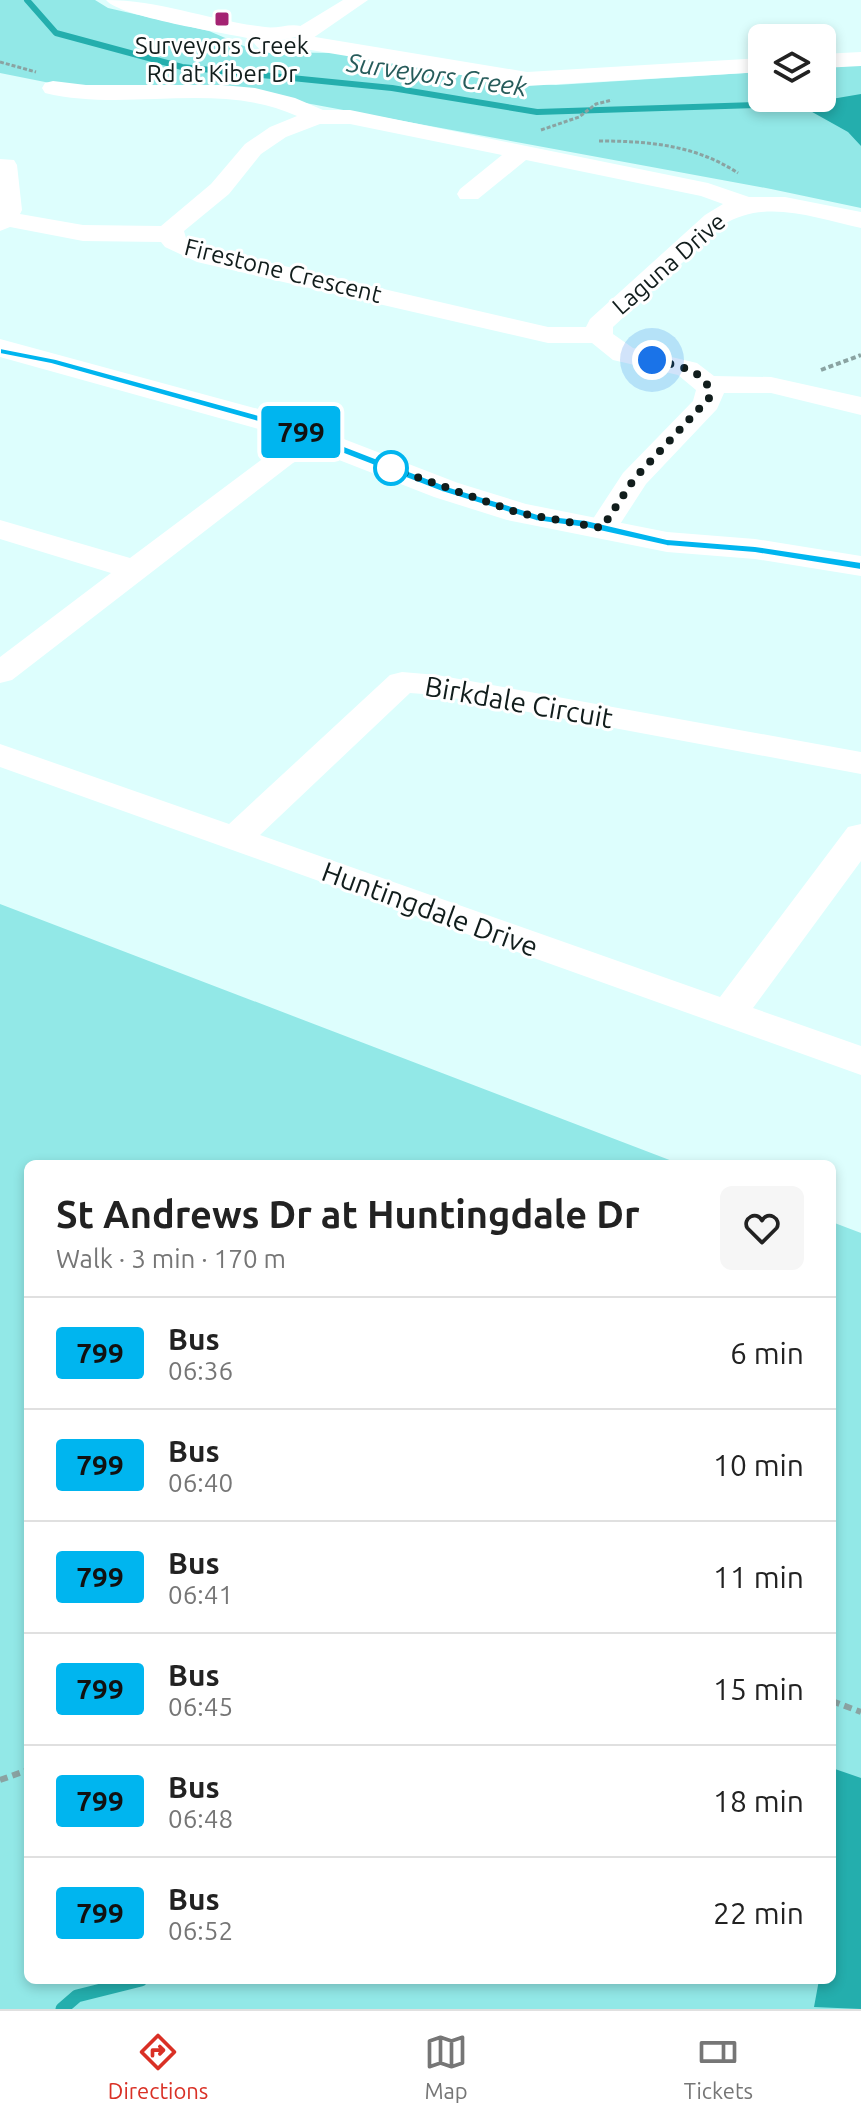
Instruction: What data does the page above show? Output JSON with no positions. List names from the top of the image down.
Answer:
{
  "streets": {
    "street": [
      "Laguna Drive",
      "Firestone Crescent",
      "Birkdale Circuit",
      "Huntingdale Drive"
    ]
  },
  "crossings": [
    ["Laguna Drive", "Firestone Crescent"],
    ["Birkdale Circuit", "Huntingdale Drive"]
  ],
  "water": ["Surveyors Creek"],
  "places": {
    "transit": ["Surveyors Creek Rd at Kiber Dr"]
  },
  "lines": ["bus line 799"],
  "page": {
    "on_map": "799",
    "heading": ["St Andrews Dr at Huntingdale Dr", "Walk · 3 min · 170 m"],
    "list": [
      {
        "mark": "799",
        "name": "Bus",
        "note": "06:36",
        "value": "6 min"
      },
      {
        "mark": "799",
        "name": "Bus",
        "note": "06:40",
        "value": "10 min"
      },
      {
        "mark": "799",
        "name": "Bus",
        "note": "06:41",
        "value": "11 min"
      },
      {
        "mark": "799",
        "name": "Bus",
        "note": "06:45",
        "value": "15 min"
      },
      {
        "mark": "799",
        "name": "Bus",
        "note": "06:48",
        "value": "18 min"
      },
      {
        "mark": "799",
        "name": "Bus",
        "note": "06:52",
        "value": "22 min"
      }
    ],
    "tabs": ["Directions", "Map", "Tickets"]
  }
}
